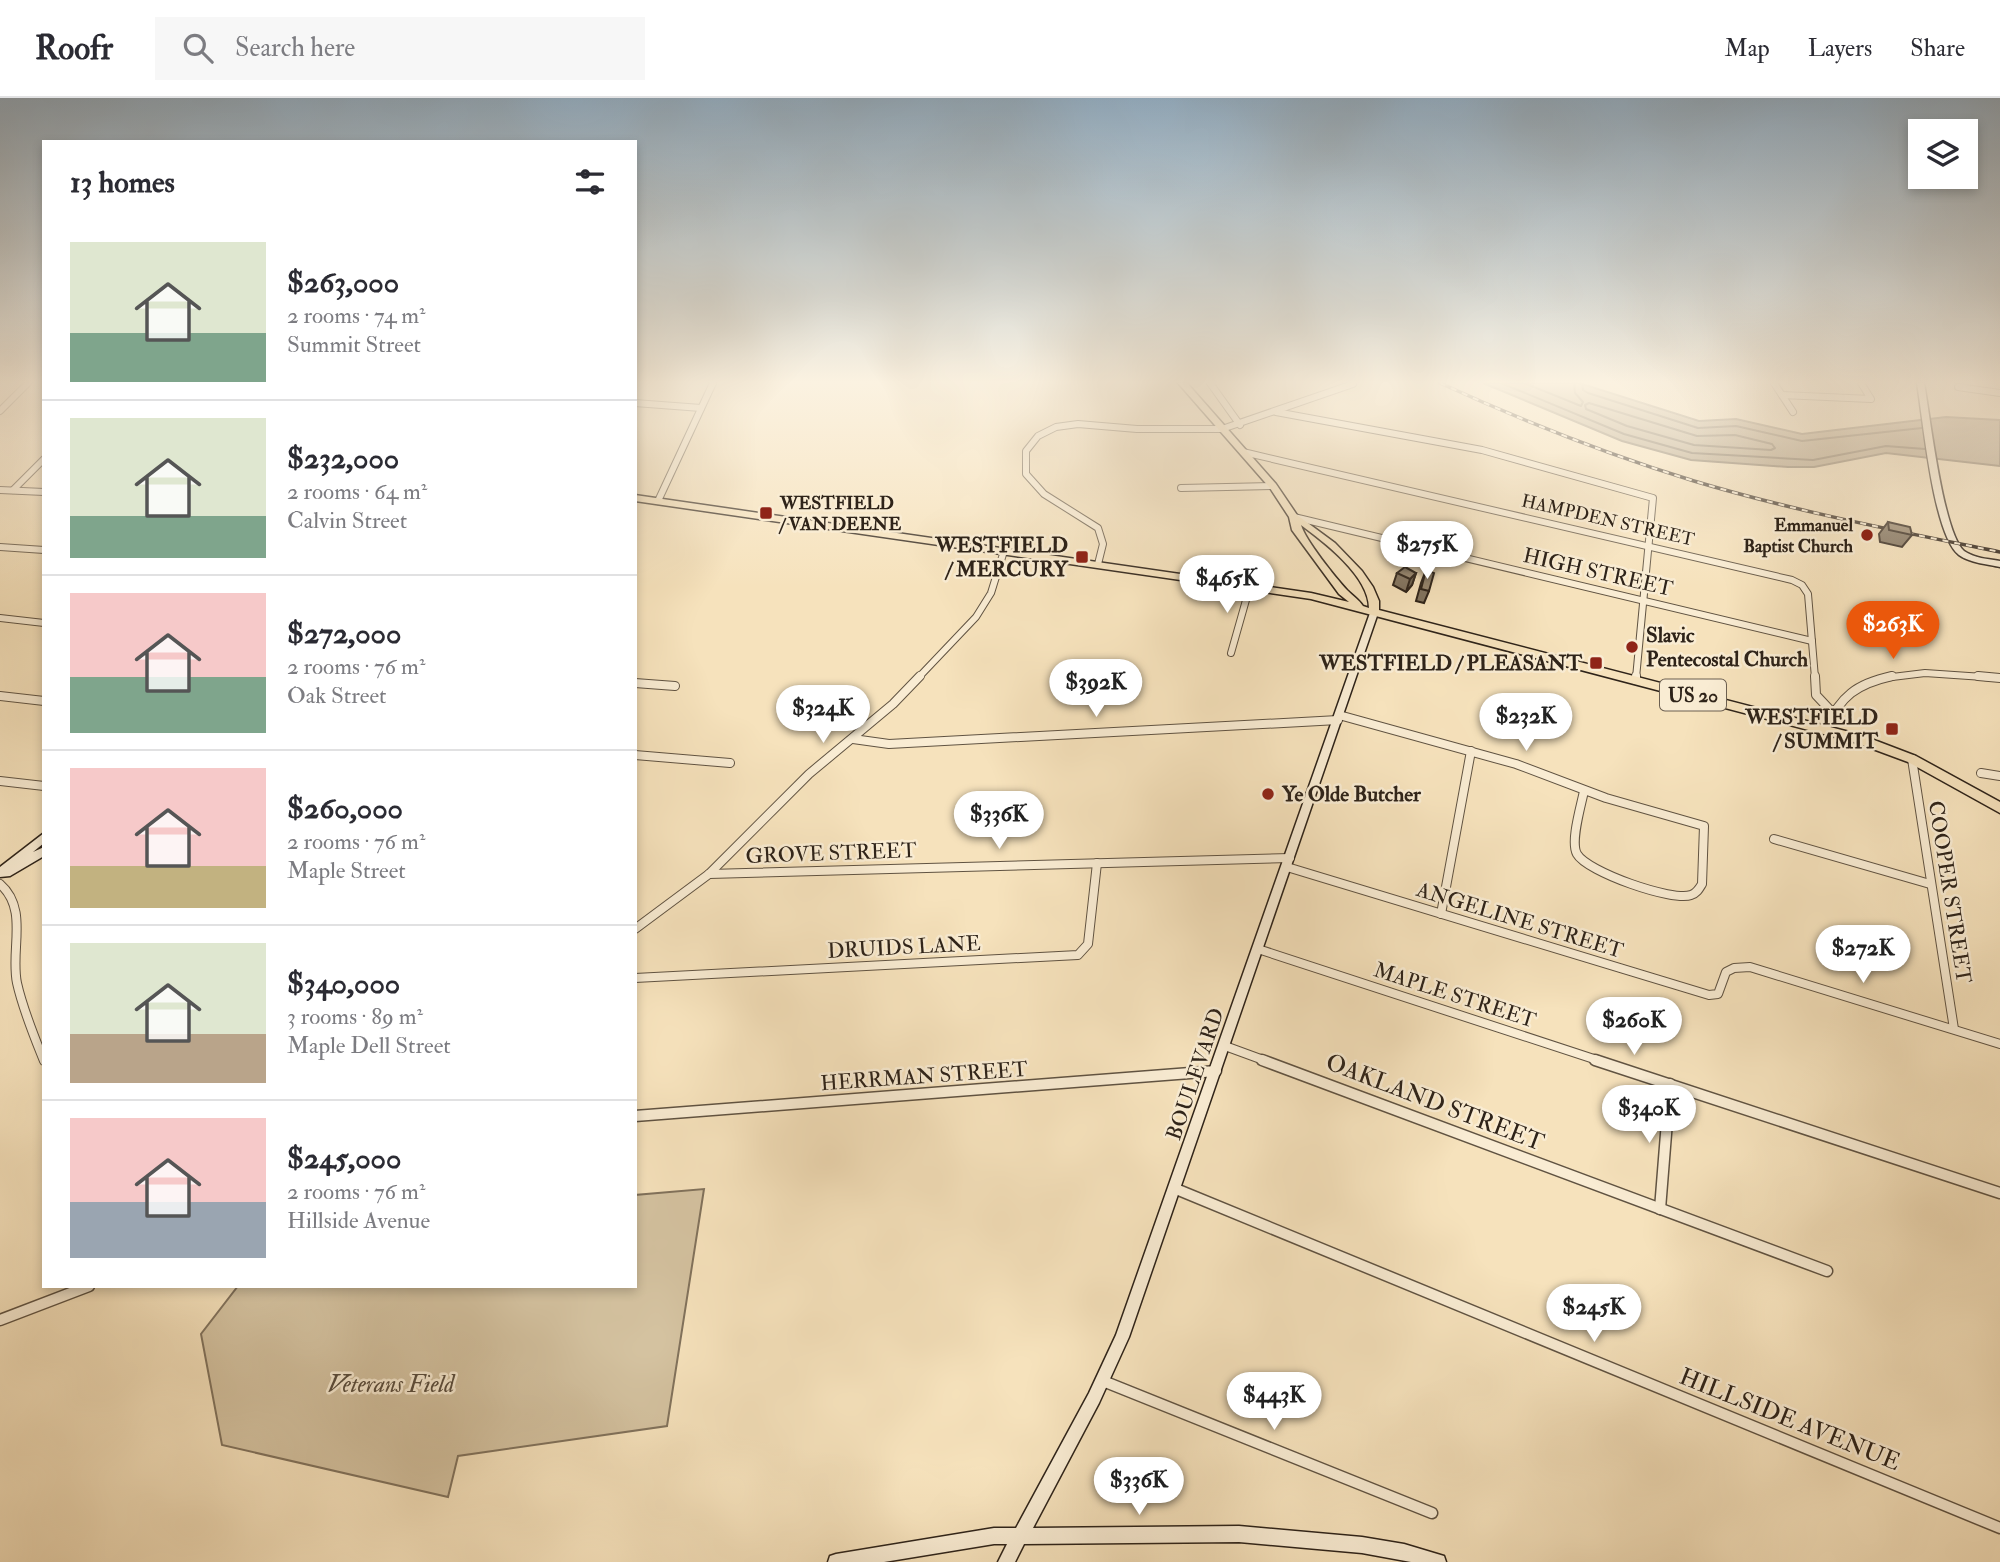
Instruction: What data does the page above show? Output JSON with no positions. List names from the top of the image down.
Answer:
{
  "streets": {
    "main road": ["US 20", "BOULEVARD"],
    "street": [
      "HAMPDEN STREET",
      "HIGH STREET",
      "GROVE STREET",
      "COOPER STREET",
      "ANGELINE STREET",
      "DRUIDS LANE",
      "MAPLE STREET",
      "HERRMAN STREET",
      "OAKLAND STREET",
      "HILLSIDE AVENUE"
    ]
  },
  "crossings": [
    ["HAMPDEN STREET", "HIGH STREET"],
    ["US 20", "COOPER STREET"],
    ["US 20", "BOULEVARD"],
    ["GROVE STREET", "ANGELINE STREET"],
    ["GROVE STREET", "DRUIDS LANE"],
    ["GROVE STREET", "BOULEVARD"],
    ["COOPER STREET", "ANGELINE STREET"],
    ["ANGELINE STREET", "BOULEVARD"],
    ["MAPLE STREET", "BOULEVARD"],
    ["BOULEVARD", "HERRMAN STREET"],
    ["BOULEVARD", "OAKLAND STREET"],
    ["BOULEVARD", "HILLSIDE AVENUE"]
  ],
  "parks": ["Veterans Field"],
  "places": {
    "transit": [
      "WESTFIELD / VAN DEENE",
      "WESTFIELD / MERCURY",
      "WESTFIELD / PLEASANT",
      "WESTFIELD / SUMMIT"
    ],
    "other": ["Emmanuel Baptist Church", "Slavic Pentecostal Church", "Ye Olde Butcher"]
  },
  "page": {
    "header": "Roofr",
    "search": "Search here",
    "nav": ["Map", "Layers", "Share"],
    "heading": "13 homes",
    "list": [
      {
        "name": "$263,000",
        "note": "2 rooms · 74 m² · Summit Street"
      },
      {
        "name": "$232,000",
        "note": "2 rooms · 64 m² · Calvin Street"
      },
      {
        "name": "$272,000",
        "note": "2 rooms · 76 m² · Oak Street"
      },
      {
        "name": "$260,000",
        "note": "2 rooms · 76 m² · Maple Street"
      },
      {
        "name": "$340,000",
        "note": "3 rooms · 89 m² · Maple Dell Street"
      },
      {
        "name": "$245,000",
        "note": "2 rooms · 76 m² · Hillside Avenue"
      }
    ],
    "price": [
      "$275K",
      "$465K",
      "$263K",
      "$392K",
      "$324K",
      "$232K",
      "$336K",
      "$272K",
      "$260K",
      "$340K",
      "$245K",
      "$443K",
      "$336K"
    ]
  }
}
